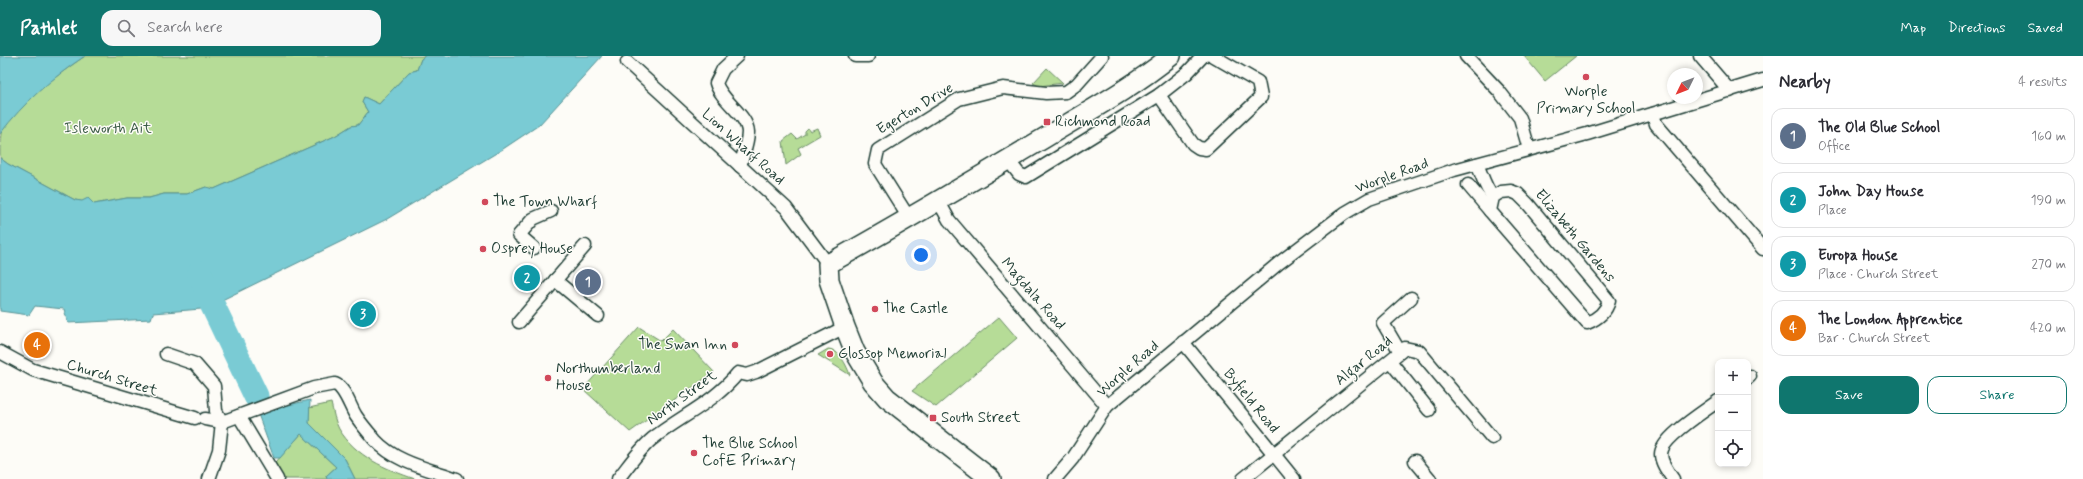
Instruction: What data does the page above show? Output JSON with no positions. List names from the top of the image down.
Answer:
{
  "streets": {
    "street": [
      "Egerton Drive",
      "Lion Wharf Road",
      "Worple Road",
      "Elizabeth Gardens",
      "Magdala Road",
      "Algar Road",
      "Church Street",
      "North Street",
      "Byfield Road"
    ]
  },
  "crossings": [
    ["Worple Road", "Magdala Road"],
    ["Worple Road", "Byfield Road"],
    ["Algar Road", "Byfield Road"]
  ],
  "parks": ["Isleworth Ait"],
  "places": {
    "other": [
      "Worple Primary School",
      "The Town Wharf",
      "Osprey House",
      "The Castle",
      "The Swan Inn",
      "Glossop Memorial",
      "Northumberland House",
      "The Blue School CofE Primary"
    ],
    "transit": ["Richmond Road", "South Street"]
  },
  "north": "bottom left",
  "page": {
    "header": "Pathlet",
    "search": "Search here",
    "nav": ["Map", "Directions", "Saved"],
    "heading": ["Nearby", "4 results"],
    "list": [
      {
        "mark": "1",
        "name": "The Old Blue School",
        "note": "Office",
        "value": "160 m"
      },
      {
        "mark": "2",
        "name": "John Day House",
        "note": "Place",
        "value": "190 m"
      },
      {
        "mark": "3",
        "name": "Europa House",
        "note": "Place · Church Street",
        "value": "270 m"
      },
      {
        "mark": "4",
        "name": "The London Apprentice",
        "note": "Bar · Church Street",
        "value": "420 m"
      }
    ],
    "pins": [
      "2",
      "1",
      "3",
      "4"
    ],
    "map_buttons": ["+", "−"],
    "buttons": ["Save", "Share"]
  }
}
